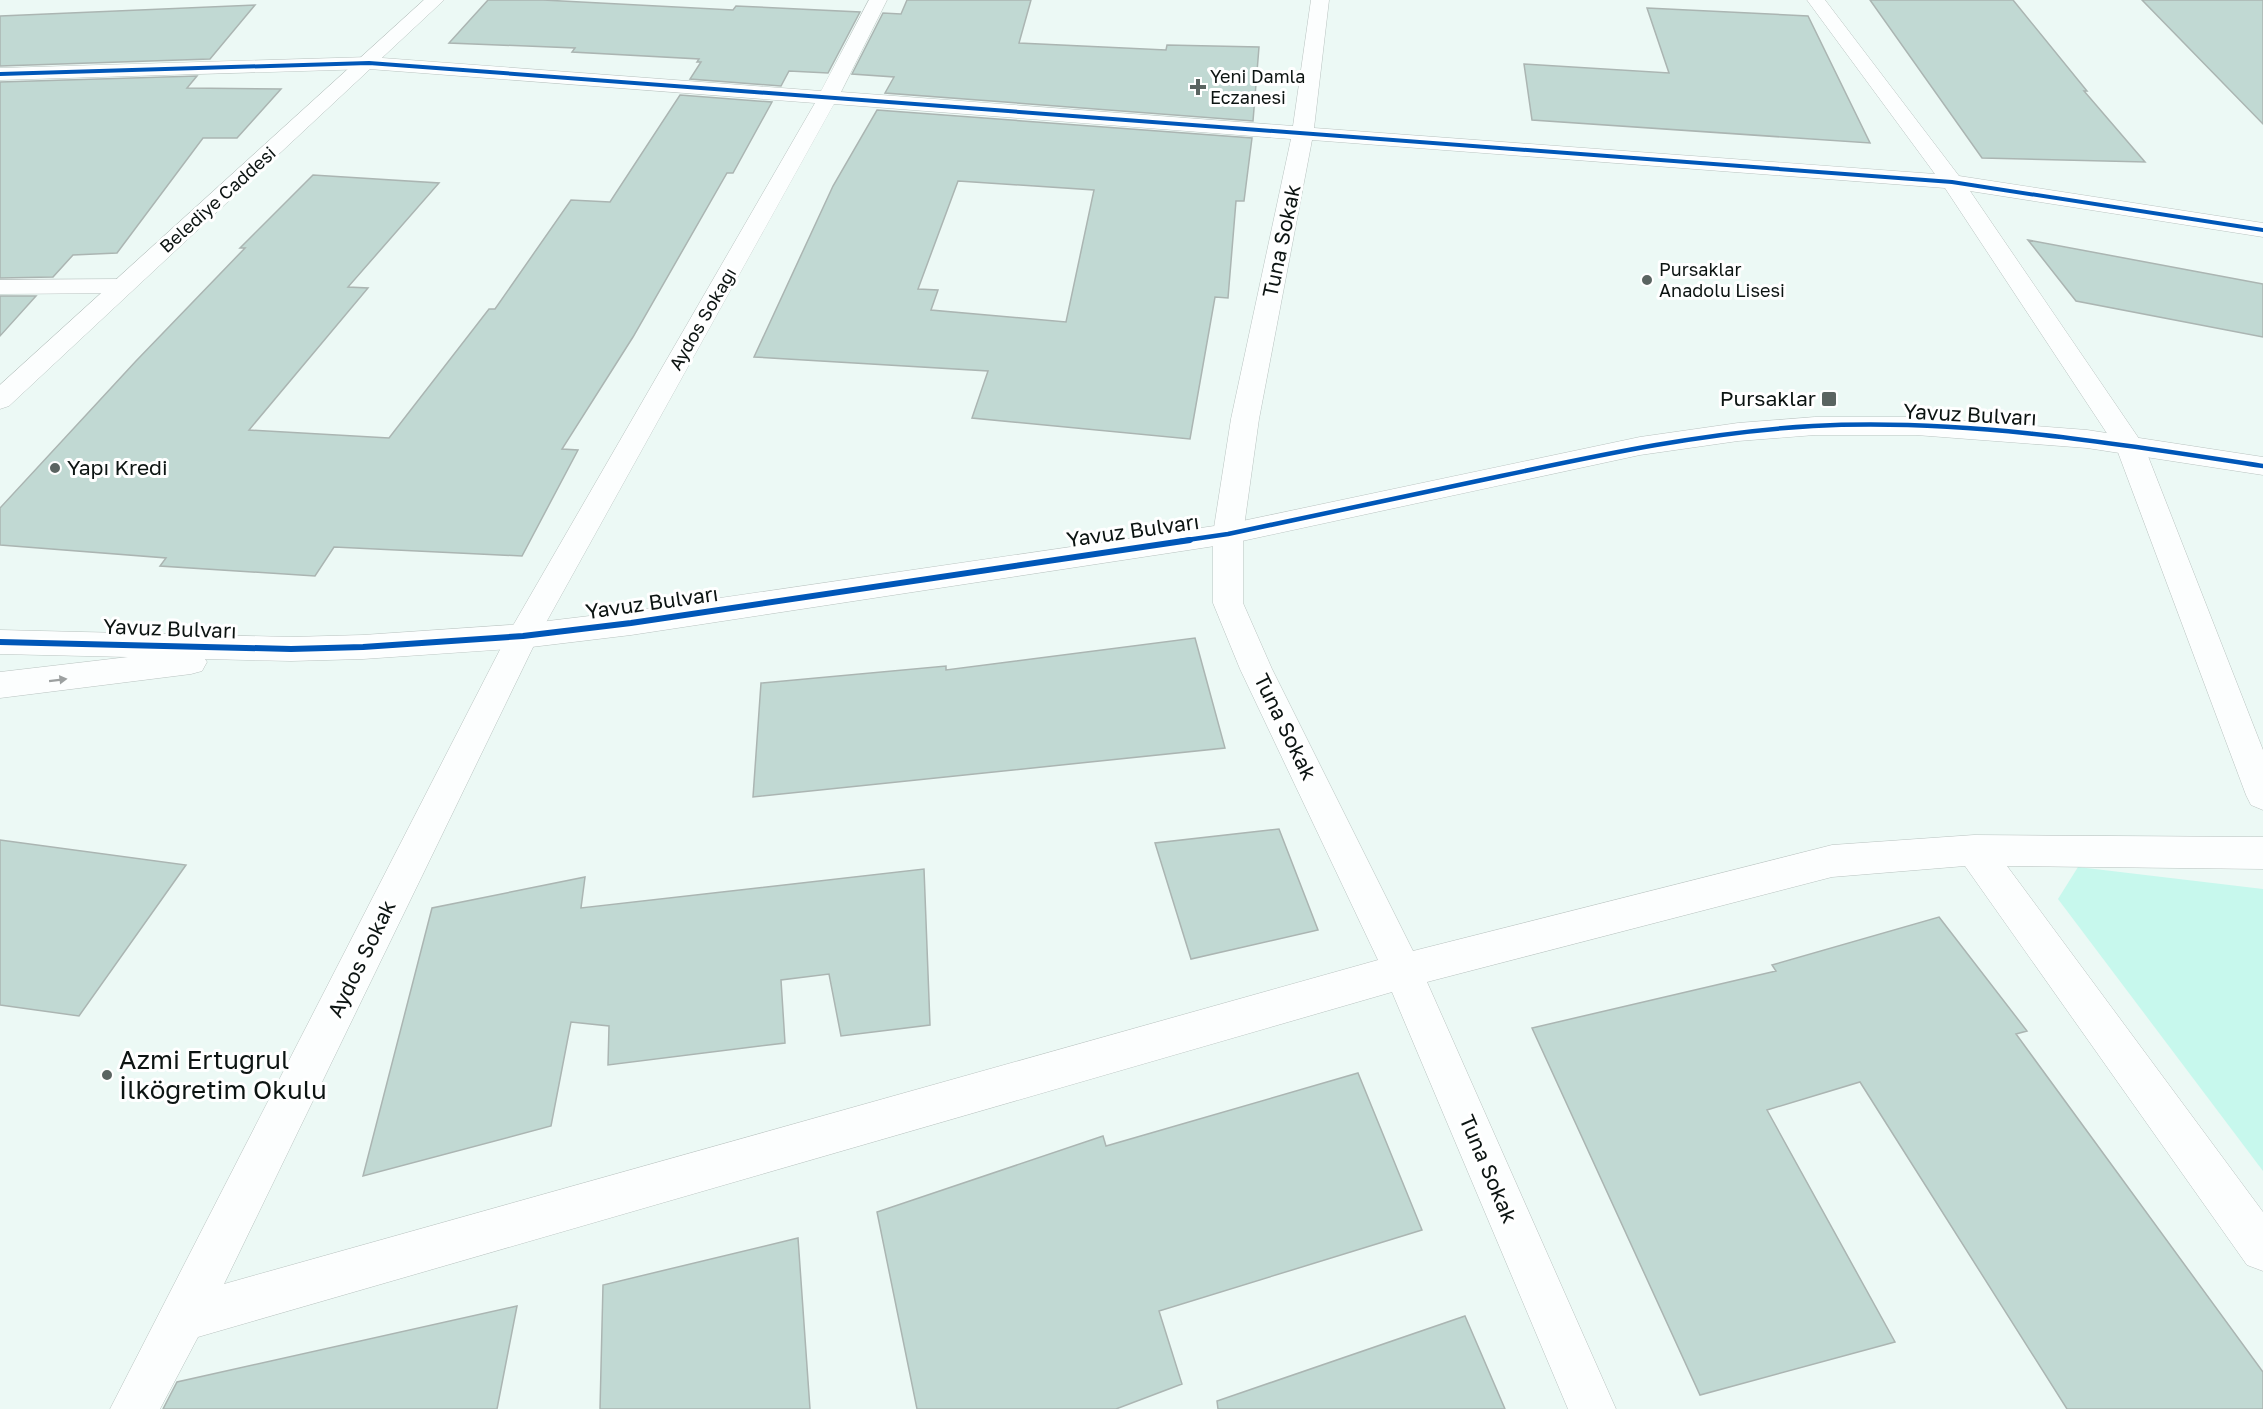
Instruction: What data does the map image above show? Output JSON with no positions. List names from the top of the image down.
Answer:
{
  "streets": {
    "street": [
      "Belediye Caddesi",
      "Tuna Sokak",
      "Aydos Sokağı",
      "Yavuz Bulvarı",
      "Aydos Sokak"
    ]
  },
  "crossings": [
    ["Tuna Sokak", "Yavuz Bulvarı"],
    ["Aydos Sokağı", "Yavuz Bulvarı"],
    ["Aydos Sokağı", "Aydos Sokak"],
    ["Yavuz Bulvarı", "Aydos Sokak"]
  ],
  "places": {
    "health": ["Yeni Damla Eczanesi"],
    "other": ["Pursaklar Anadolu Lisesi", "Yapı Kredi", "Azmi Ertuğrul İlköğretim Okulu"],
    "transit": ["Pursaklar"]
  }
}
